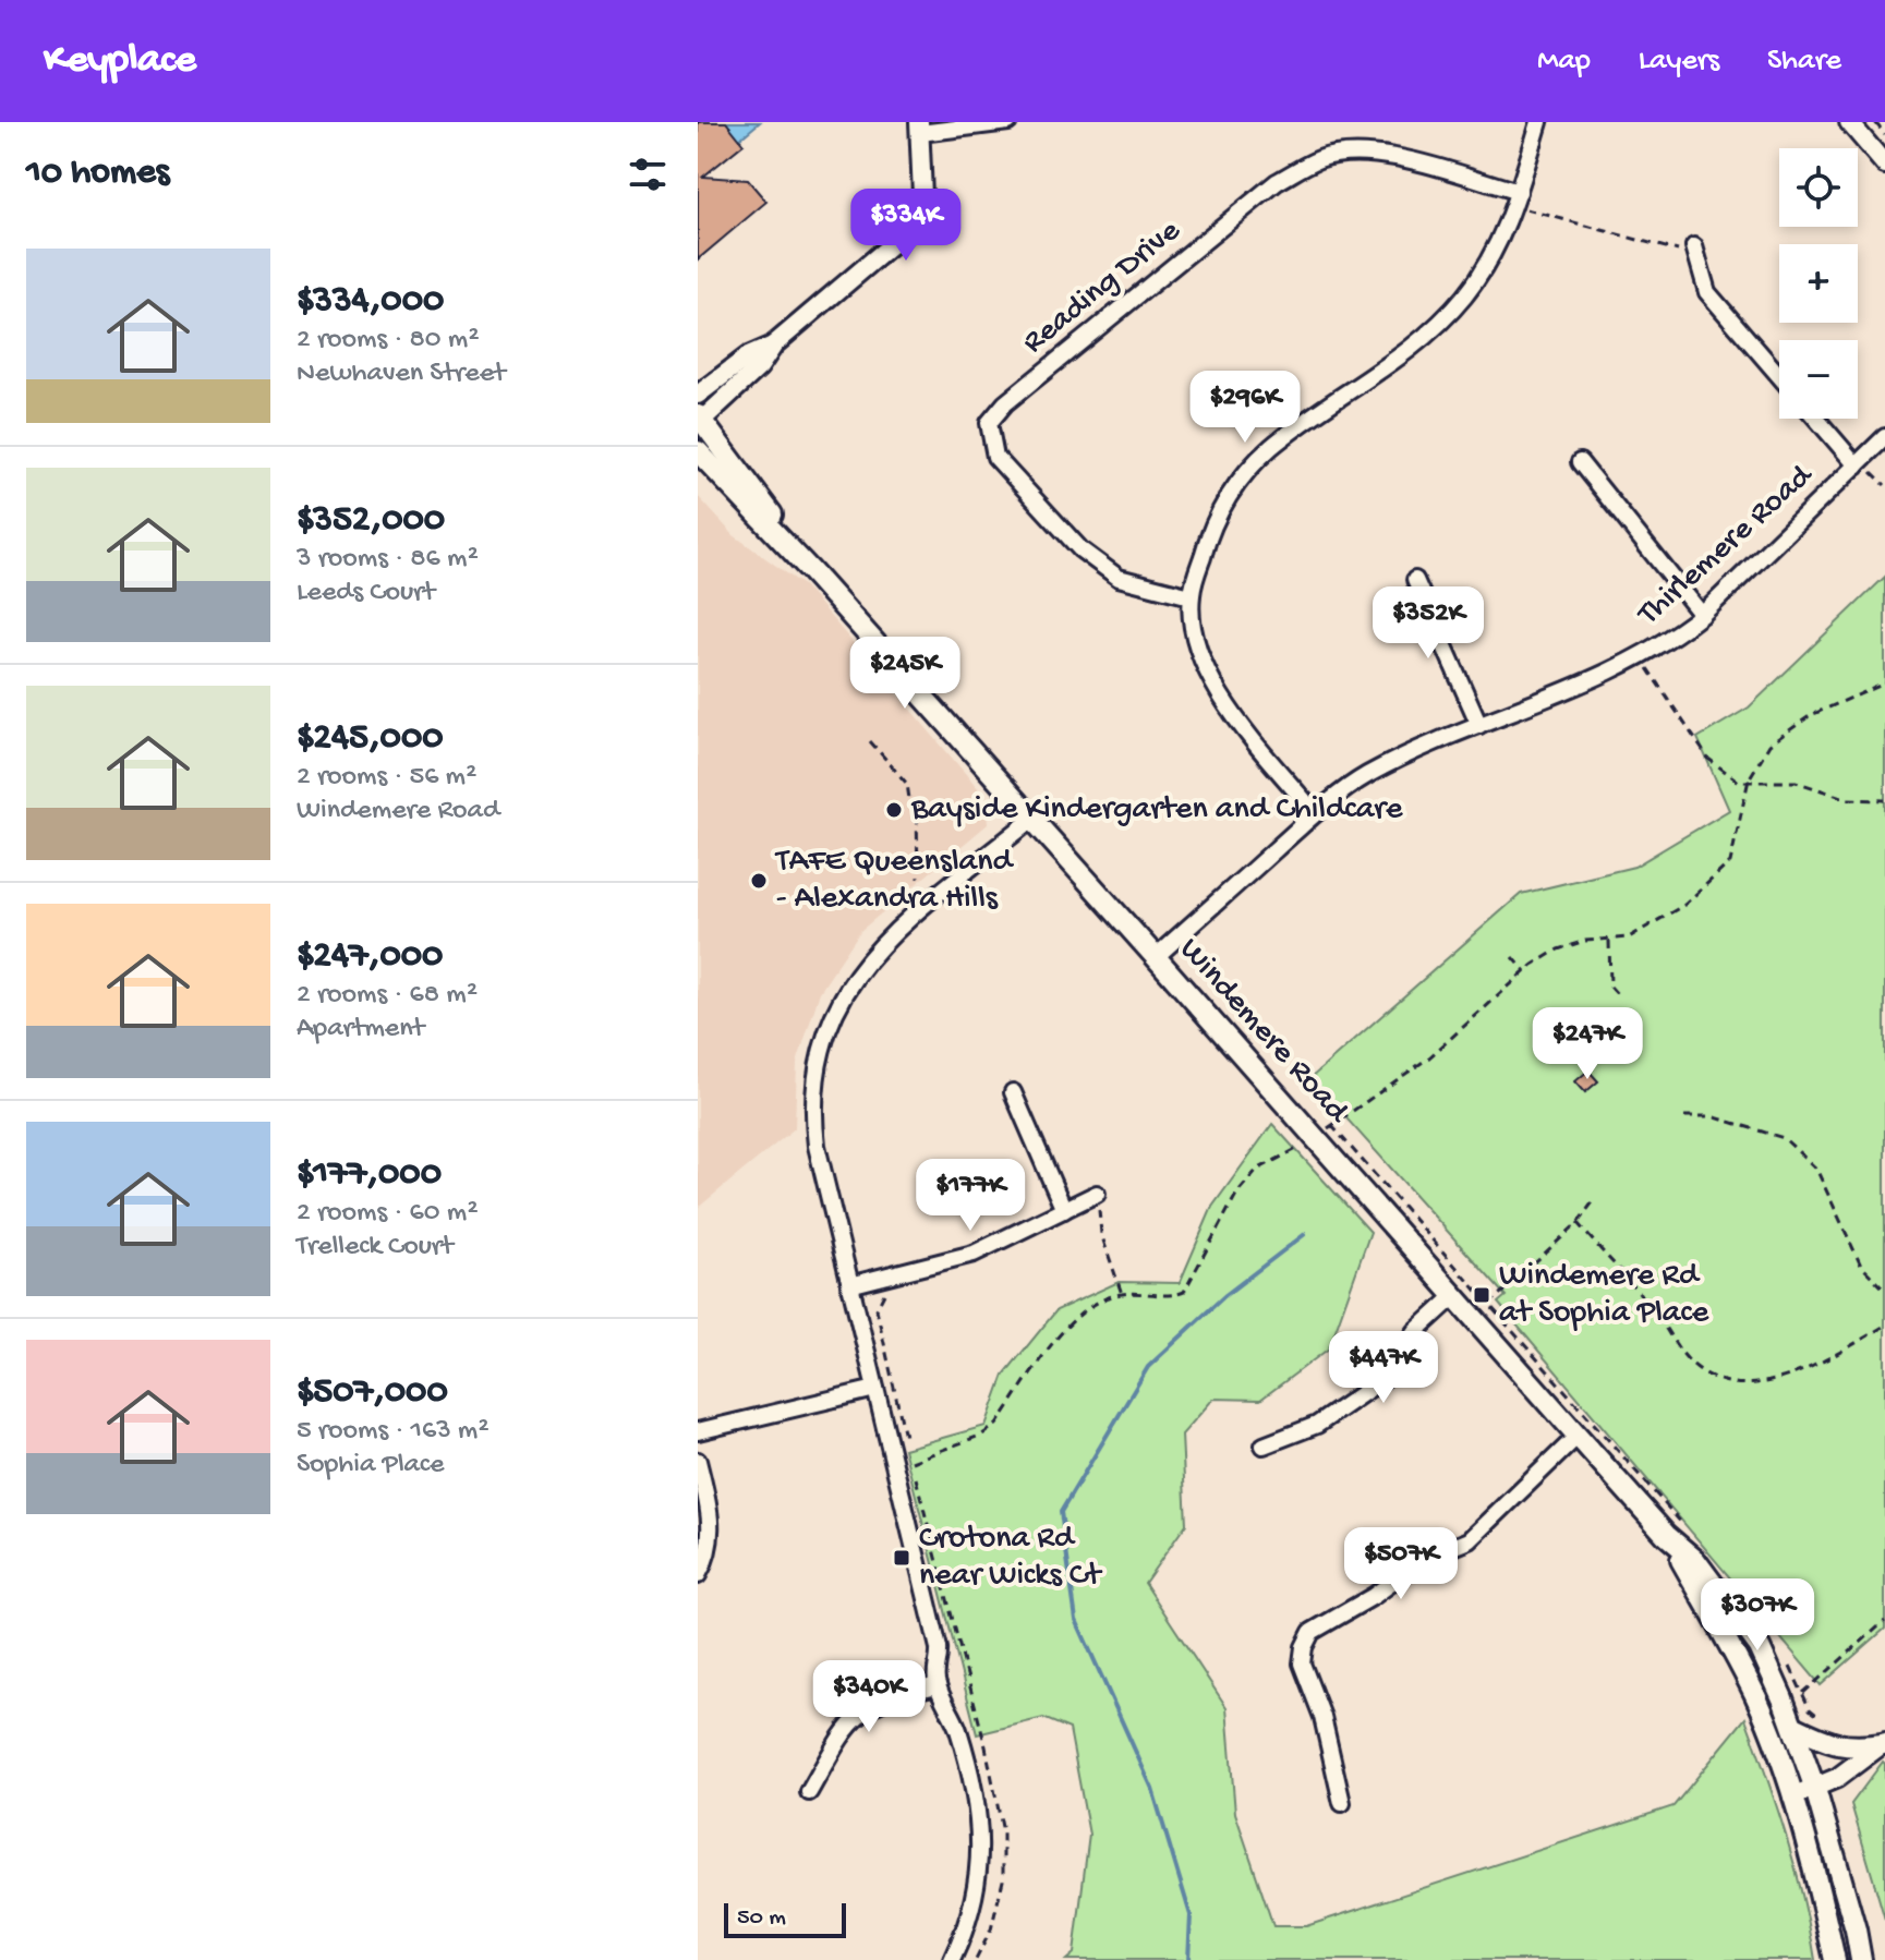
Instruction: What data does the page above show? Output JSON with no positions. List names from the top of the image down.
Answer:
{
  "streets": {
    "main road": ["Windemere Road"],
    "street": ["Reading Drive", "Thirlemere Road"]
  },
  "crossings": [
    ["Thirlemere Road", "Windemere Road"]
  ],
  "places": {
    "other": ["Bayside Kindergarten and Childcare", "TAFE Queensland - Alexandra Hills"],
    "transit": ["Windemere Rd at Sophia Place", "Crotona Rd near Wicks Ct"]
  },
  "scale_bar": "50 m",
  "page": {
    "header": "Keyplace",
    "nav": ["Map", "Layers", "Share"],
    "heading": "10 homes",
    "map_buttons": ["+", "−"],
    "price": [
      "$334K",
      "$296K",
      "$352K",
      "$245K",
      "$247K",
      "$177K",
      "$447K",
      "$507K",
      "$307K",
      "$340K"
    ],
    "list": [
      {
        "name": "$334,000",
        "note": "2 rooms · 80 m² · Newhaven Street"
      },
      {
        "name": "$352,000",
        "note": "3 rooms · 86 m² · Leeds Court"
      },
      {
        "name": "$245,000",
        "note": "2 rooms · 56 m² · Windemere Road"
      },
      {
        "name": "$247,000",
        "note": "2 rooms · 68 m² · Apartment"
      },
      {
        "name": "$177,000",
        "note": "2 rooms · 60 m² · Trelleck Court"
      },
      {
        "name": "$507,000",
        "note": "5 rooms · 163 m² · Sophia Place"
      }
    ],
    "scale": "50 m"
  }
}
